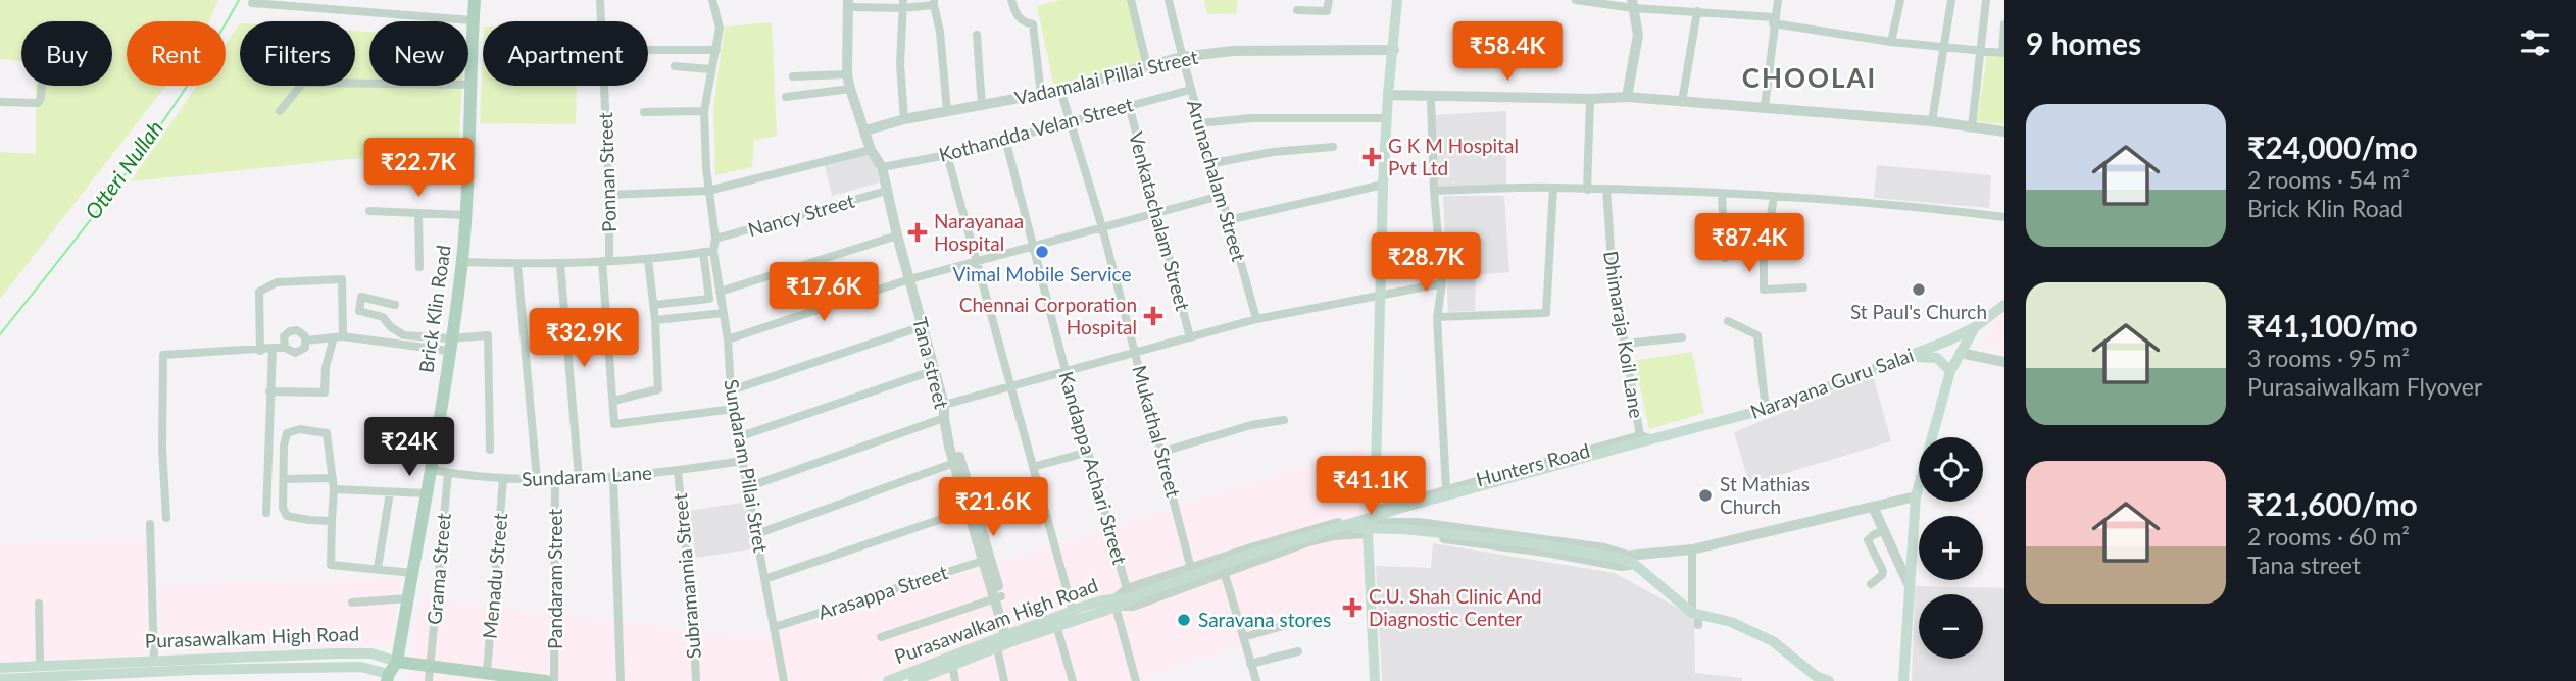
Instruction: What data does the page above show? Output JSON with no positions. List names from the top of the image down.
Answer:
{
  "streets": {
    "main road": ["Brick Klin Road", "Narayana Guru Salai", "Purasawalkam High Road"],
    "street": [
      "Vadamalai Pillai Street",
      "Kothandda Velan Street",
      "Ponnan Street",
      "Arunachalam Street",
      "Nancy Street",
      "Venkatachalam Street",
      "Dhimaraja Koil Lane",
      "Tana street",
      "Mukathal Street",
      "Hunters Road",
      "Sundaram Pillai Stret",
      "Kandappa Achari Street",
      "Sundaram Lane",
      "Grama Street",
      "Menadu Street",
      "Subramannia Street",
      "Pandaram Street",
      "Arasappa Street"
    ]
  },
  "crossings": [
    ["Vadamalai Pillai Street", "Arunachalam Street"],
    ["Vadamalai Pillai Street", "Tana street"],
    ["Vadamalai Pillai Street", "Mukathal Street"],
    ["Kothandda Velan Street", "Arunachalam Street"],
    ["Kothandda Velan Street", "Venkatachalam Street"],
    ["Kothandda Velan Street", "Tana street"],
    ["Kothandda Velan Street", "Mukathal Street"],
    ["Kothandda Velan Street", "Kandappa Achari Street"],
    ["Ponnan Street", "Sundaram Pillai Stret"],
    ["Nancy Street", "Tana street"],
    ["Brick Klin Road", "Sundaram Lane"],
    ["Brick Klin Road", "Purasawalkam High Road"],
    ["Dhimaraja Koil Lane", "Narayana Guru Salai"],
    ["Dhimaraja Koil Lane", "Hunters Road"],
    ["Narayana Guru Salai", "Hunters Road"],
    ["Sundaram Pillai Stret", "Sundaram Lane"],
    ["Sundaram Pillai Stret", "Arasappa Street"],
    ["Kandappa Achari Street", "Purasawalkam High Road"],
    ["Sundaram Lane", "Grama Street"],
    ["Sundaram Lane", "Menadu Street"],
    ["Sundaram Lane", "Subramannia Street"],
    ["Sundaram Lane", "Pandaram Street"],
    ["Grama Street", "Purasawalkam High Road"],
    ["Menadu Street", "Purasawalkam High Road"]
  ],
  "districts": ["CHOOLAI"],
  "water": ["Otteri Nullah"],
  "places": {
    "health": [
      "G K M Hospital Pvt Ltd",
      "Narayanaa Hospital",
      "Chennai Corporation Hospital",
      "C.U. Shah Clinic And Diagnostic Center"
    ],
    "other": [
      "Vimal Mobile Service",
      "St Paul's Church",
      "St Mathias Church",
      "Saravana stores"
    ]
  },
  "page": {
    "heading": "9 homes",
    "price": [
      "₹58.4K",
      "₹22.7K",
      "₹87.4K",
      "₹28.7K",
      "₹17.6K",
      "₹32.9K",
      "₹24K",
      "₹41.1K",
      "₹21.6K"
    ],
    "chip": [
      "Buy",
      "Rent",
      "Filters",
      "New",
      "Apartment"
    ],
    "list": [
      {
        "name": "₹24,000/mo",
        "note": "2 rooms · 54 m² · Brick Klin Road"
      },
      {
        "name": "₹41,100/mo",
        "note": "3 rooms · 95 m² · Purasaiwalkam Flyover"
      },
      {
        "name": "₹21,600/mo",
        "note": "2 rooms · 60 m² · Tana street"
      }
    ],
    "map_buttons": ["+", "−"]
  }
}
